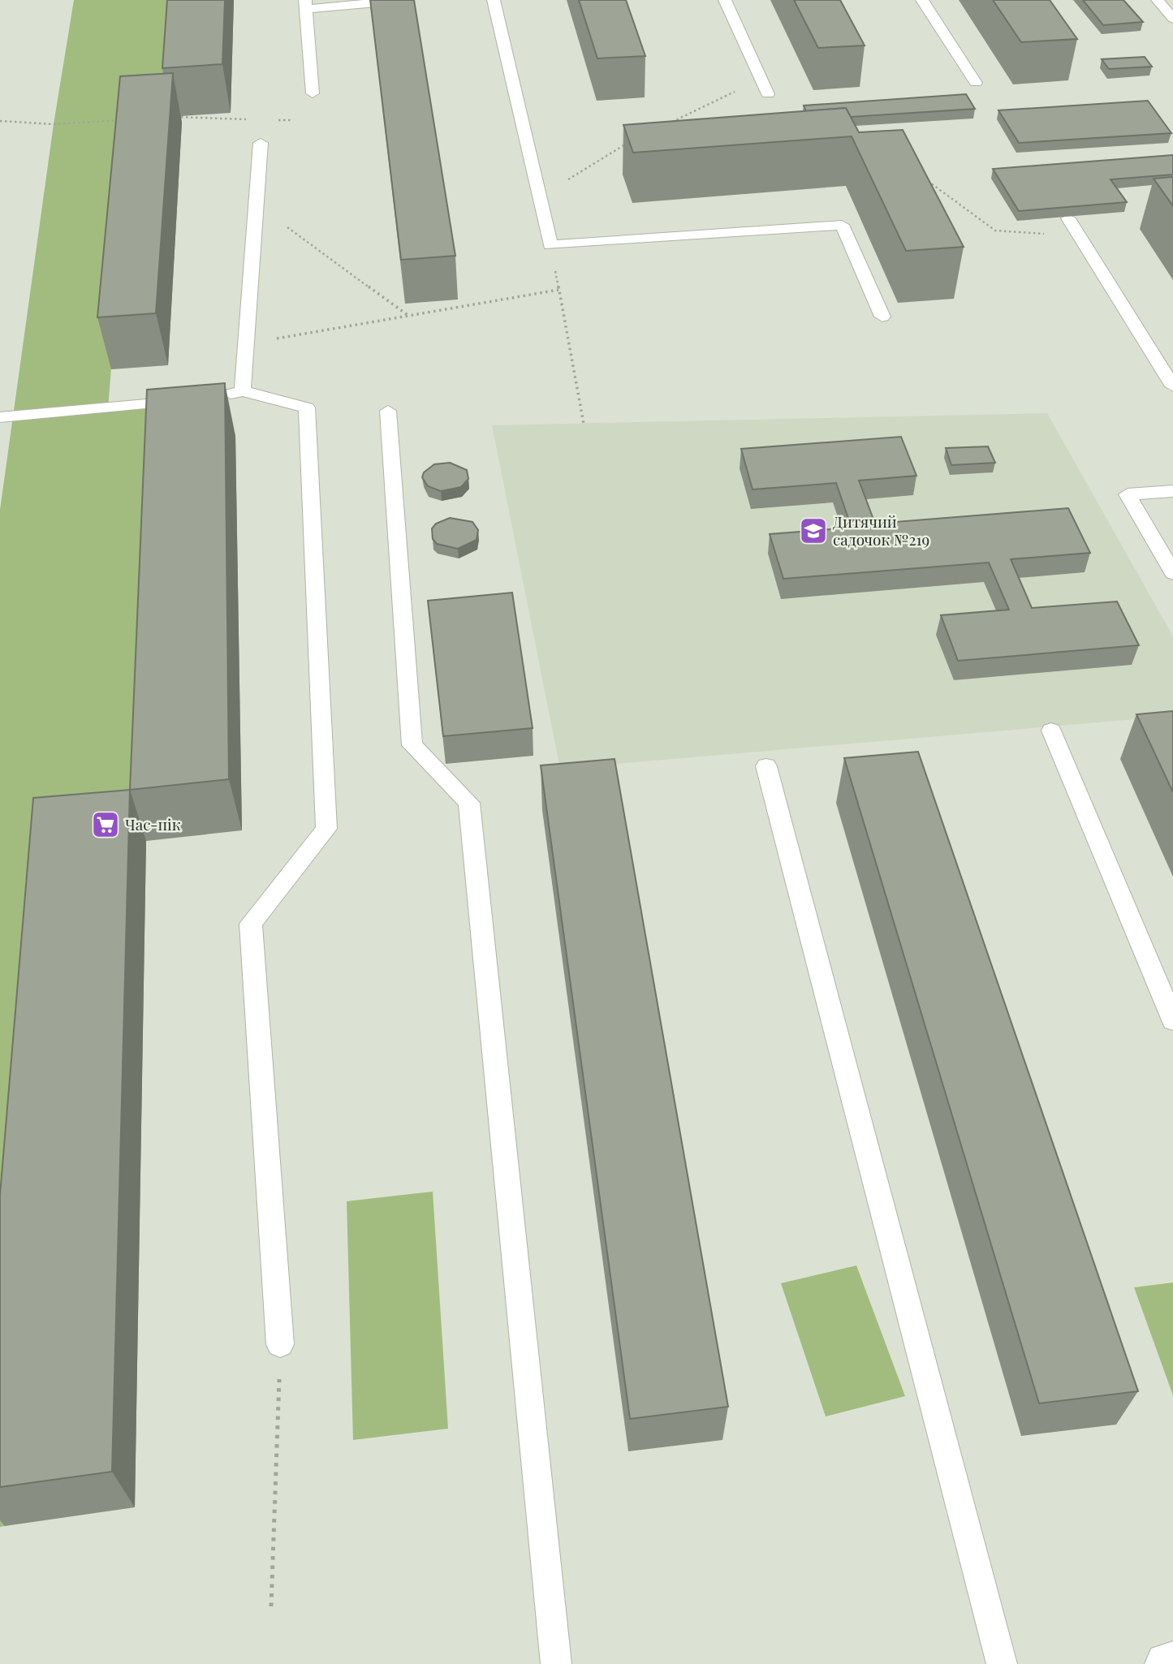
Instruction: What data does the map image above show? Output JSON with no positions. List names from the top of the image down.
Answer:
{
  "places": {
    "school or university": ["Дитячий садочок №219"],
    "supermarket": ["Час-пік"]
  }
}
